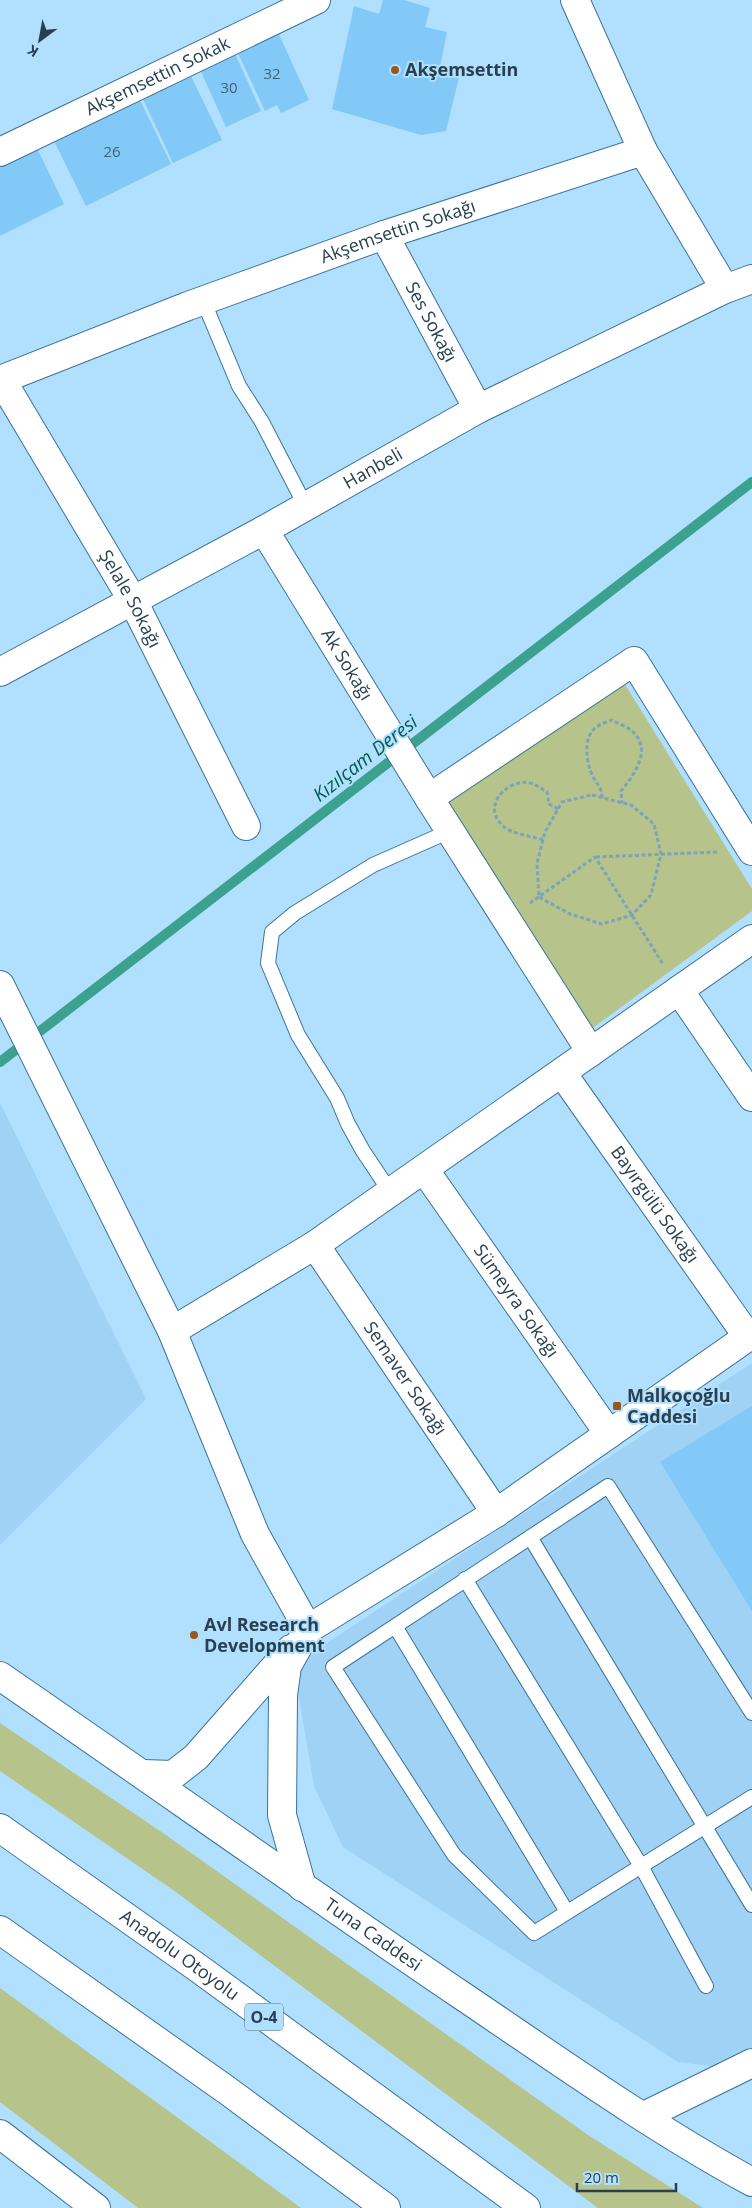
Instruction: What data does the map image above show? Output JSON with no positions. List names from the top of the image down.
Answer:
{
  "streets": {
    "main road": [
      "Akşemsettin Sokak",
      "Akşemsettin Sokağı",
      "Ses Sokağı",
      "Hanbeli",
      "Şelale Sokağı",
      "Ak Sokağı",
      "Bayırgülü Sokağı",
      "Sümeyra Sokağı",
      "Semaver Sokağı",
      "Tuna Caddesi",
      "Anadolu Otoyolu",
      "O-4"
    ]
  },
  "crossings": [
    ["Akşemsettin Sokağı", "Ses Sokağı"],
    ["Akşemsettin Sokağı", "Şelale Sokağı"],
    ["Ses Sokağı", "Hanbeli"],
    ["Hanbeli", "Şelale Sokağı"],
    ["Hanbeli", "Ak Sokağı"]
  ],
  "water": ["Kızılçam Deresi"],
  "places": {
    "other": ["Akşemsettin", "Avl Research Development"],
    "transit": ["Malkoçoğlu Caddesi"]
  },
  "house_numbers": ["32", "30", "26"],
  "scale_bar": "20 m",
  "north": "bottom left"
}
